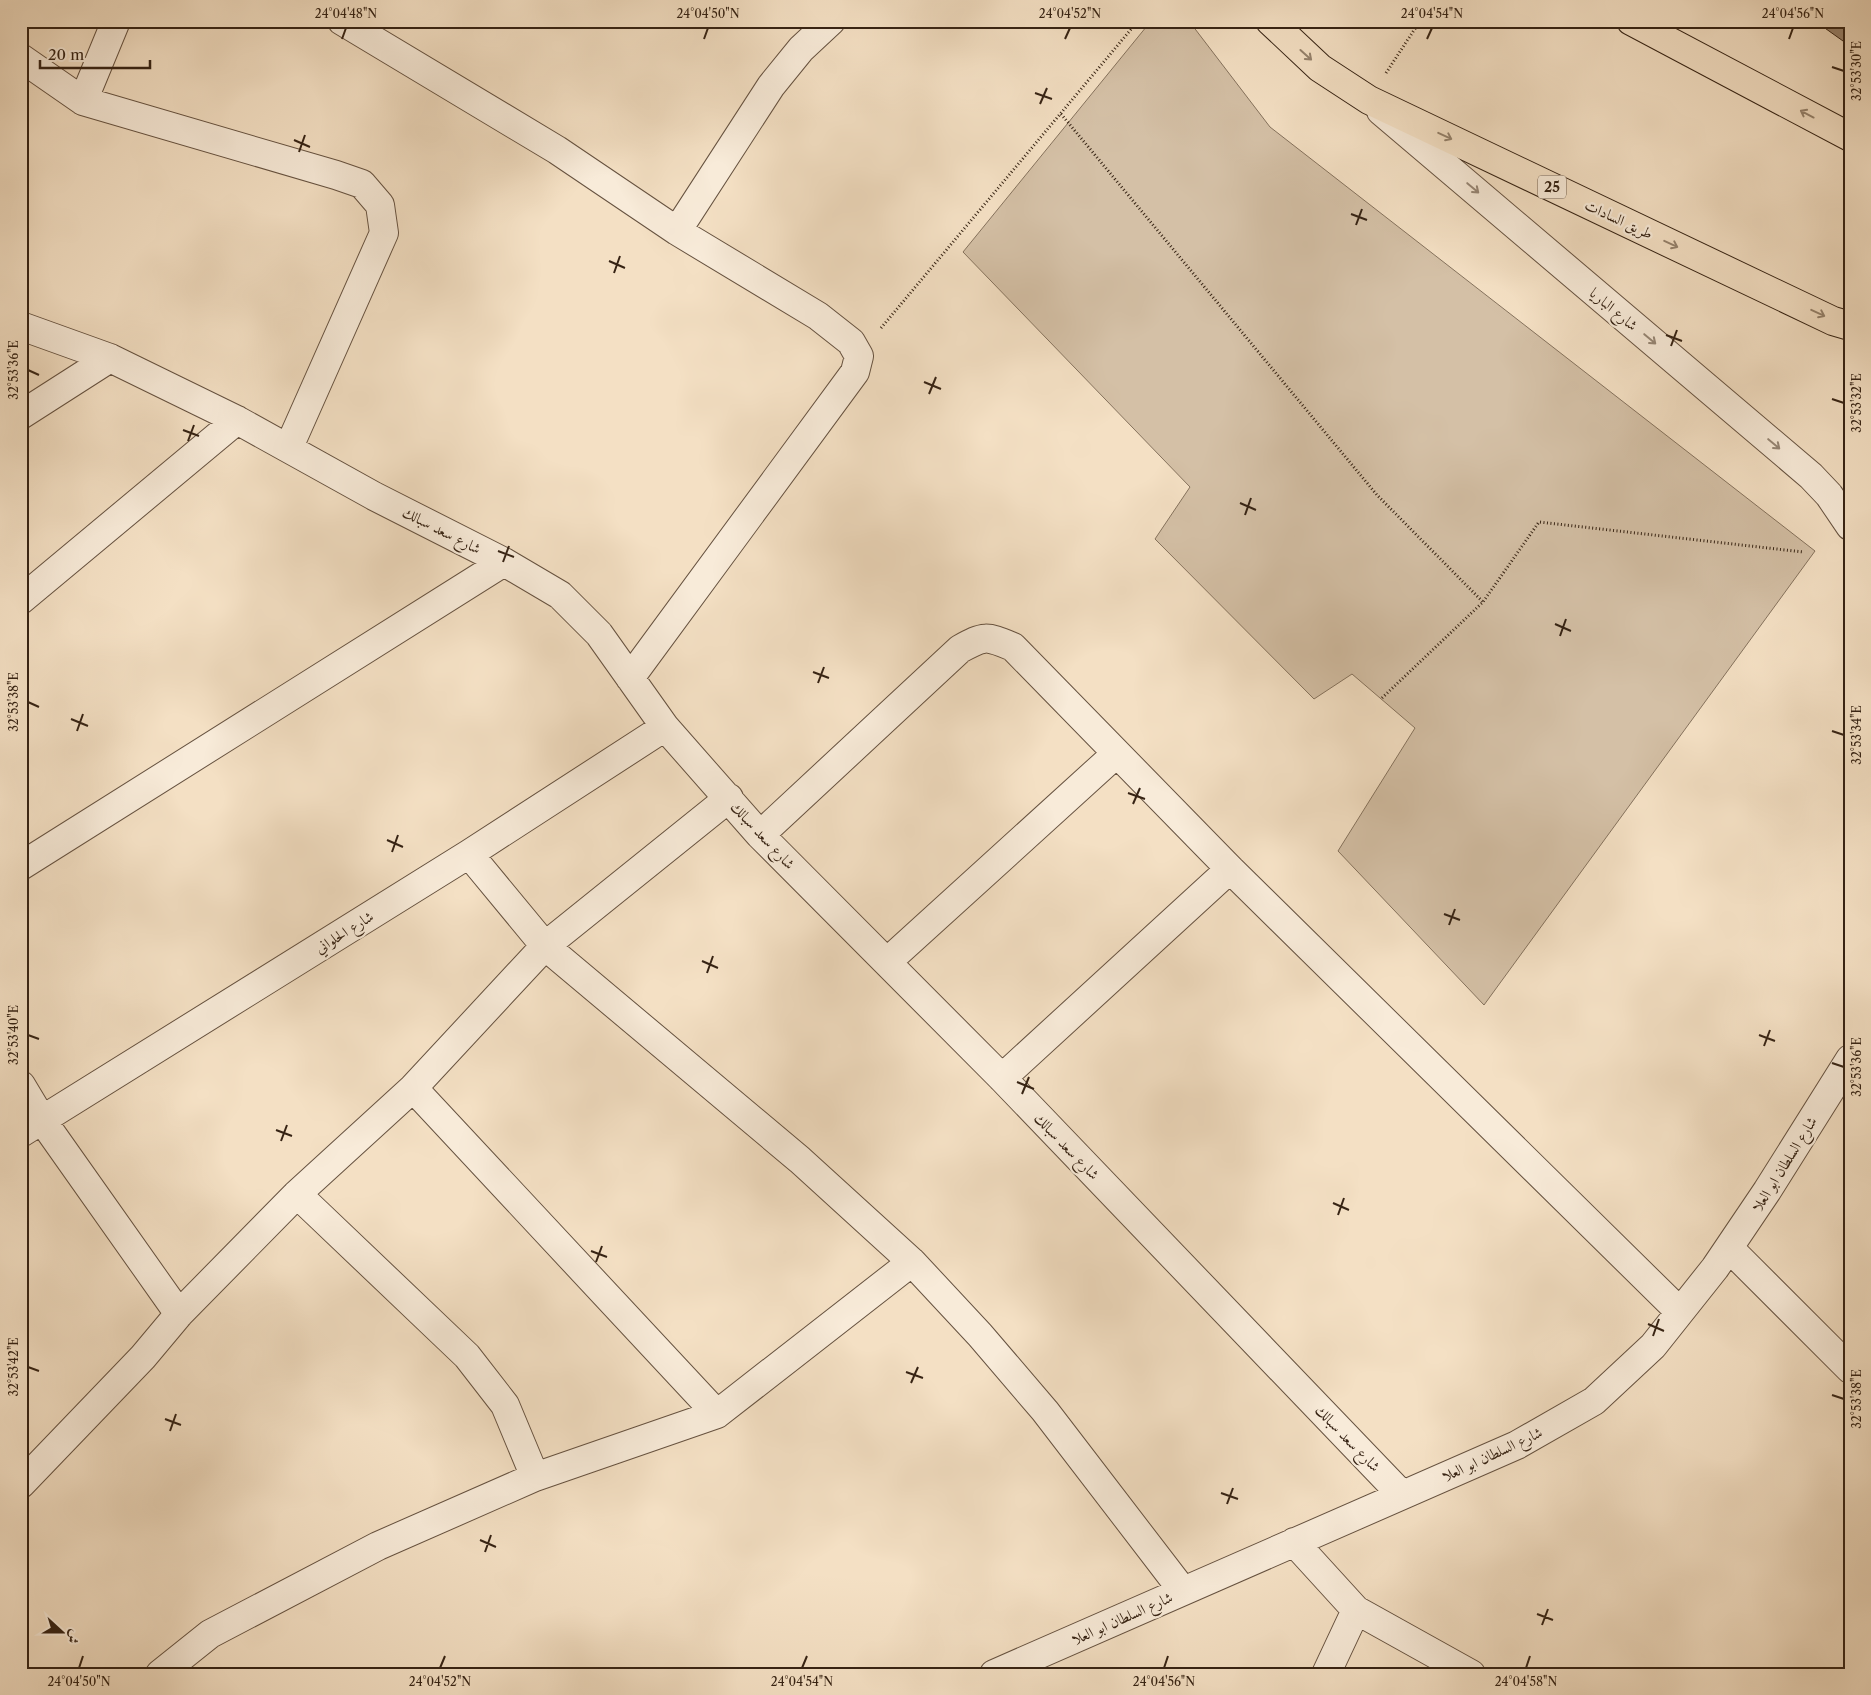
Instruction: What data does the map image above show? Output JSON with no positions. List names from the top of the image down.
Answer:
{
  "streets": {
    "main road": ["25", "طريق السادات"],
    "street": [
      "شارع الباريا",
      "شارع سعد سبالك",
      "شارع الحلواني",
      "شارع السلطان ابو العلا"
    ]
  },
  "crossings": [
    ["طريق السادات", "شارع الباريا"],
    ["شارع سعد سبالك", "شارع الحلواني"],
    ["شارع سعد سبالك", "شارع السلطان ابو العلا"]
  ],
  "one_way": ["شارع الباريا"],
  "scale_bar": "20 m",
  "north": "right",
  "coordinates": [
    "24°04'48\"N",
    "24°04'50\"N",
    "24°04'52\"N",
    "24°04'54\"N",
    "24°04'56\"N",
    "32°53'30\"E",
    "32°53'36\"E",
    "32°53'32\"E",
    "32°53'38\"E",
    "32°53'34\"E",
    "32°53'40\"E",
    "32°53'42\"E",
    "24°04'58\"N"
  ]
}
